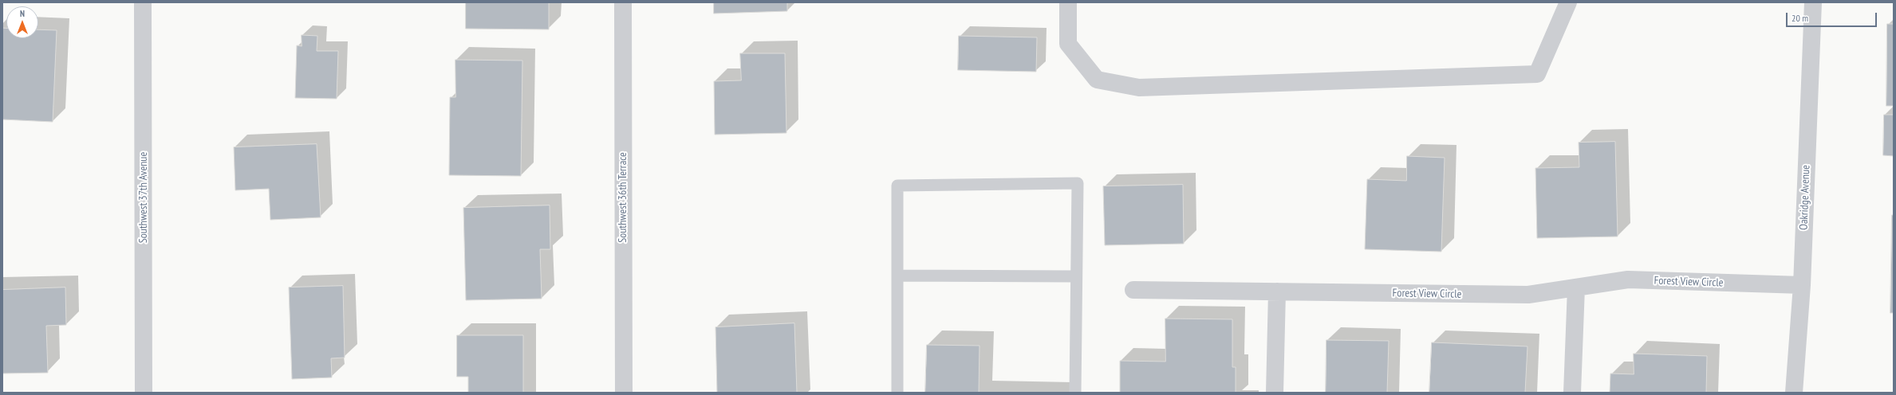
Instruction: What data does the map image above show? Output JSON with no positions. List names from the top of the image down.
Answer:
{
  "streets": {
    "street": [
      "Southwest 37th Avenue",
      "Southwest 36th Terrace",
      "Oakridge Avenue",
      "Forest View Circle"
    ]
  },
  "crossings": [
    ["Oakridge Avenue", "Forest View Circle"]
  ],
  "scale_bar": "20 m",
  "north": "top"
}
